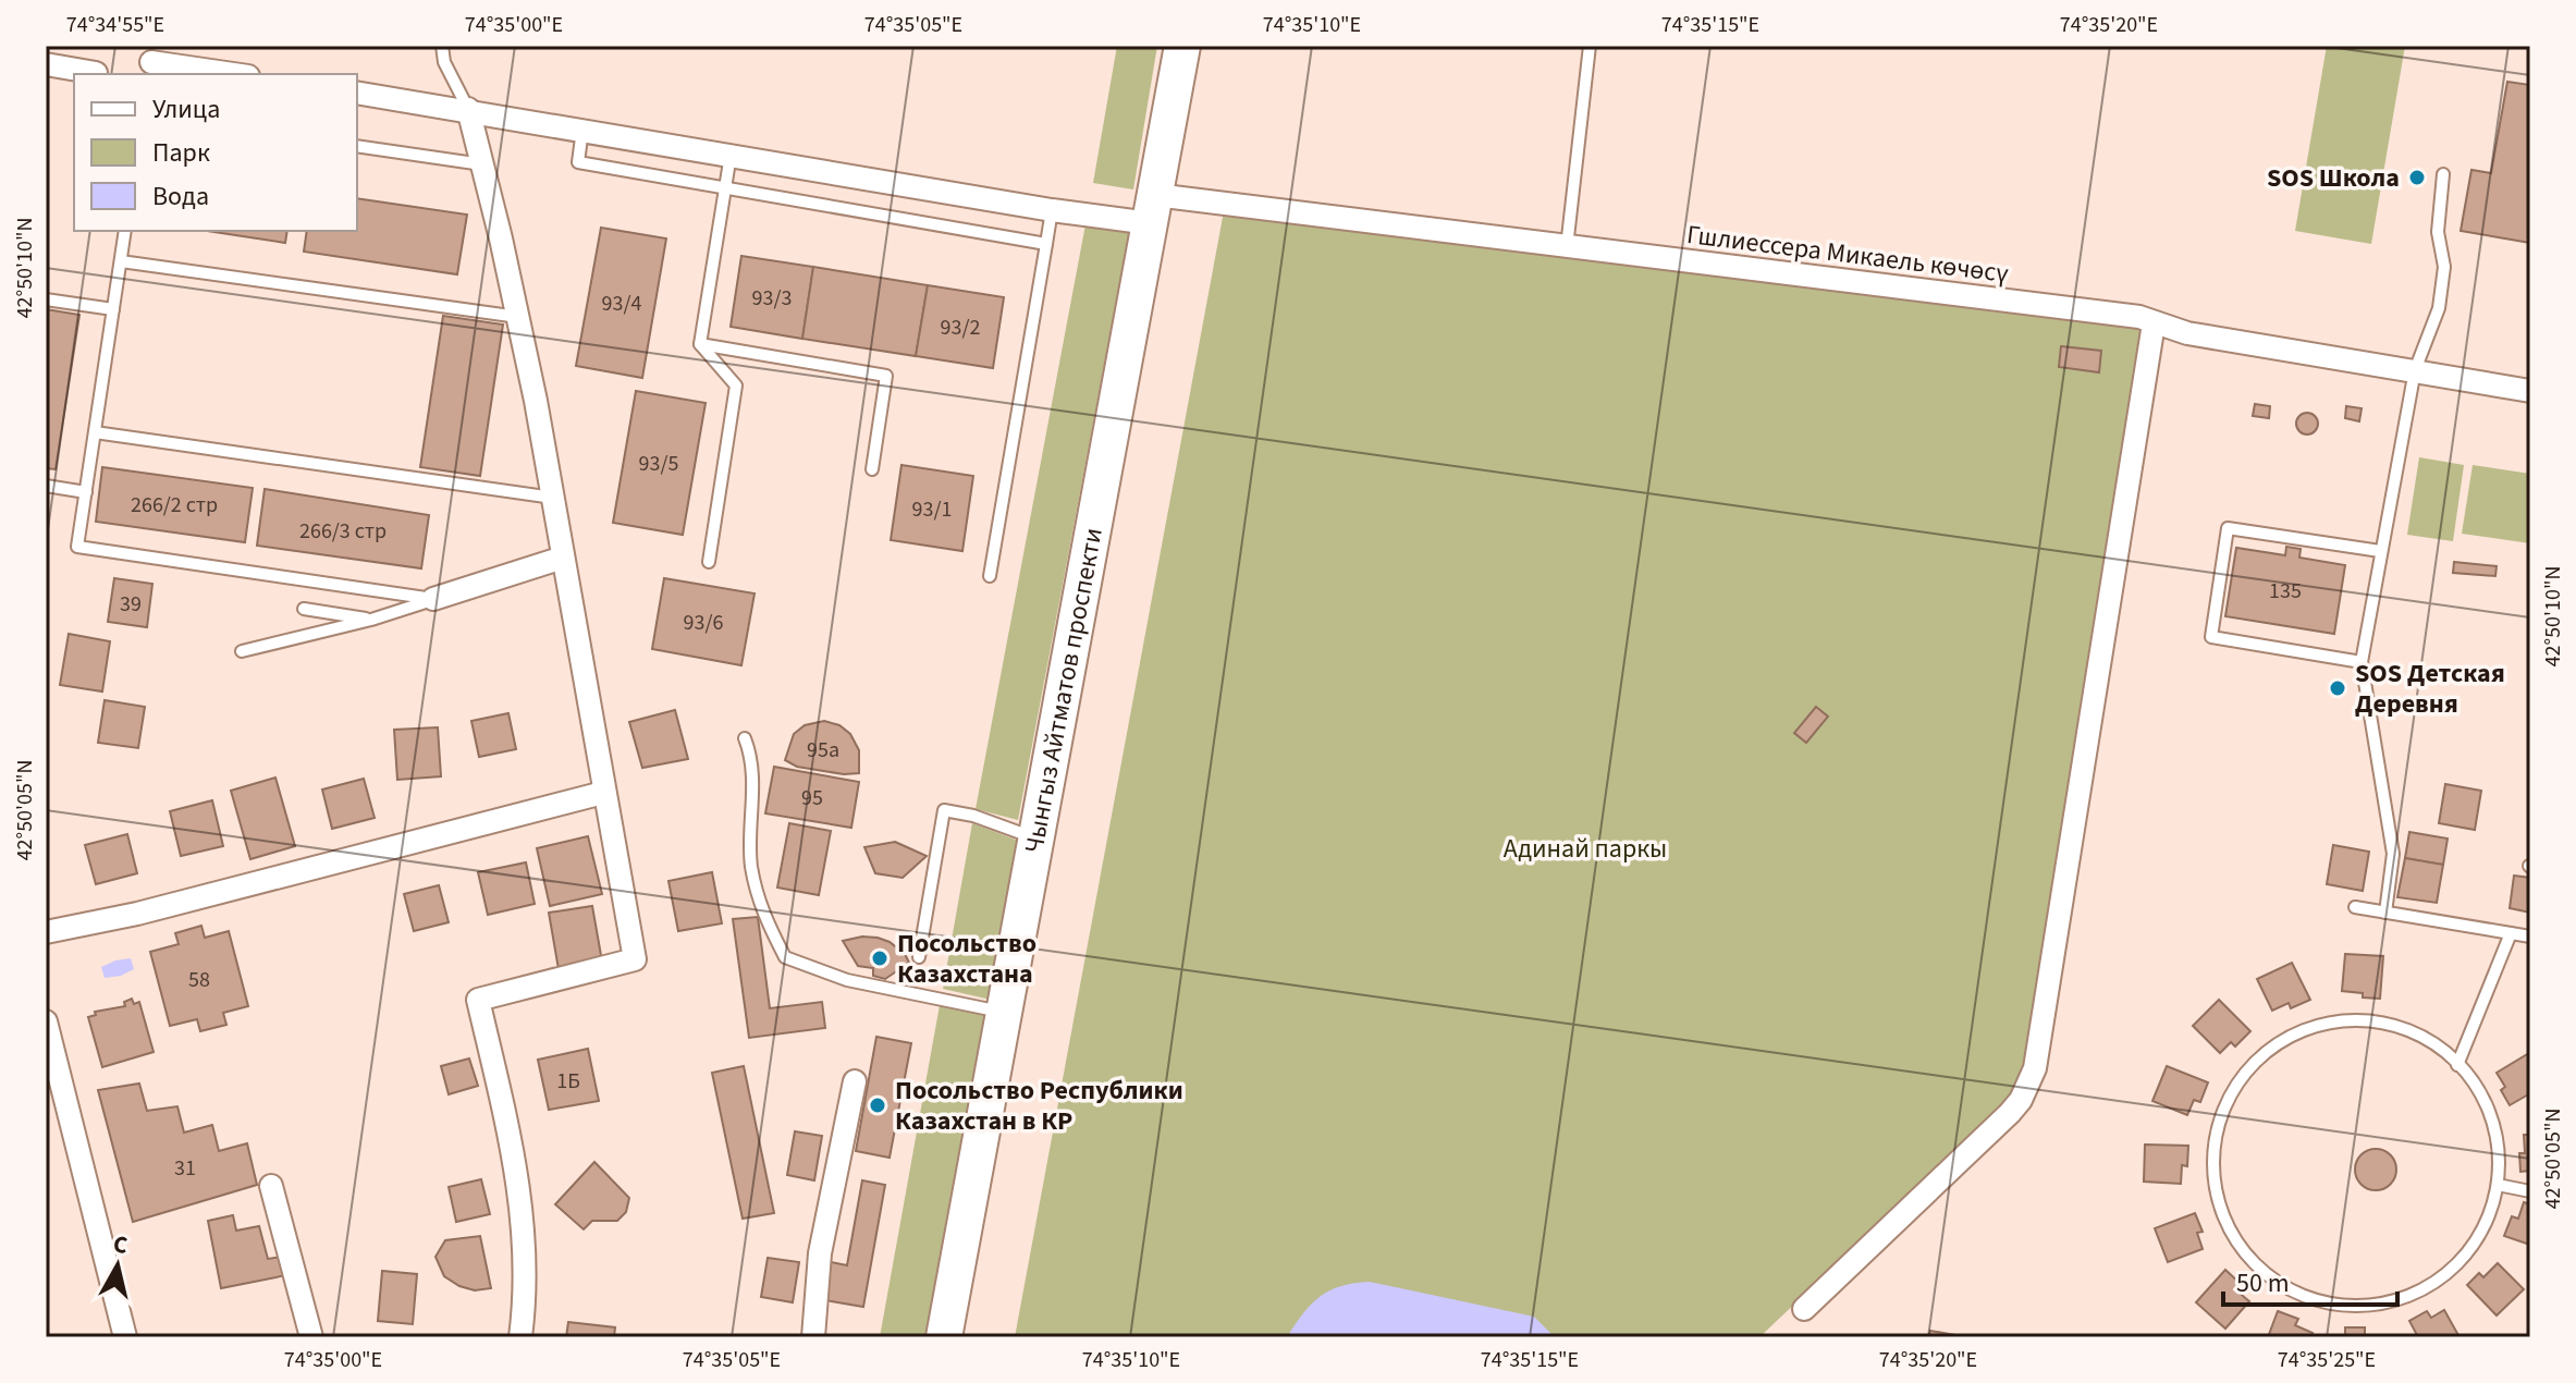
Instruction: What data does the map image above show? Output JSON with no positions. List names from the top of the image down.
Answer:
{
  "streets": {
    "main road": ["Чынгыз Айтматов проспекти"],
    "street": ["Гшлиессера Микаель көчөсү"]
  },
  "crossings": [
    ["Гшлиессера Микаель көчөсү", "Чынгыз Айтматов проспекти"]
  ],
  "parks": ["Адинай паркы"],
  "places": [
    "SOS Школа",
    "SOS Детская Деревня",
    "Посольство Казахстана",
    "Посольство Республики Казахстан в КР"
  ],
  "house_numbers": [
    "93/3",
    "93/4",
    "93/2",
    "93/5",
    "266/2 стр",
    "93/1",
    "266/3 стр",
    "135",
    "39",
    "93/6",
    "95а",
    "95",
    "58",
    "1Б",
    "31"
  ],
  "legend": ["Улица", "Парк", "Вода"],
  "scale_bar": "50 m",
  "north": "top",
  "coordinates": [
    "74°34'55\"E",
    "74°35'00\"E",
    "74°35'05\"E",
    "74°35'10\"E",
    "74°35'15\"E",
    "74°35'20\"E",
    "42°50'10\"N",
    "42°50'05\"N",
    "74°35'25\"E"
  ]
}
